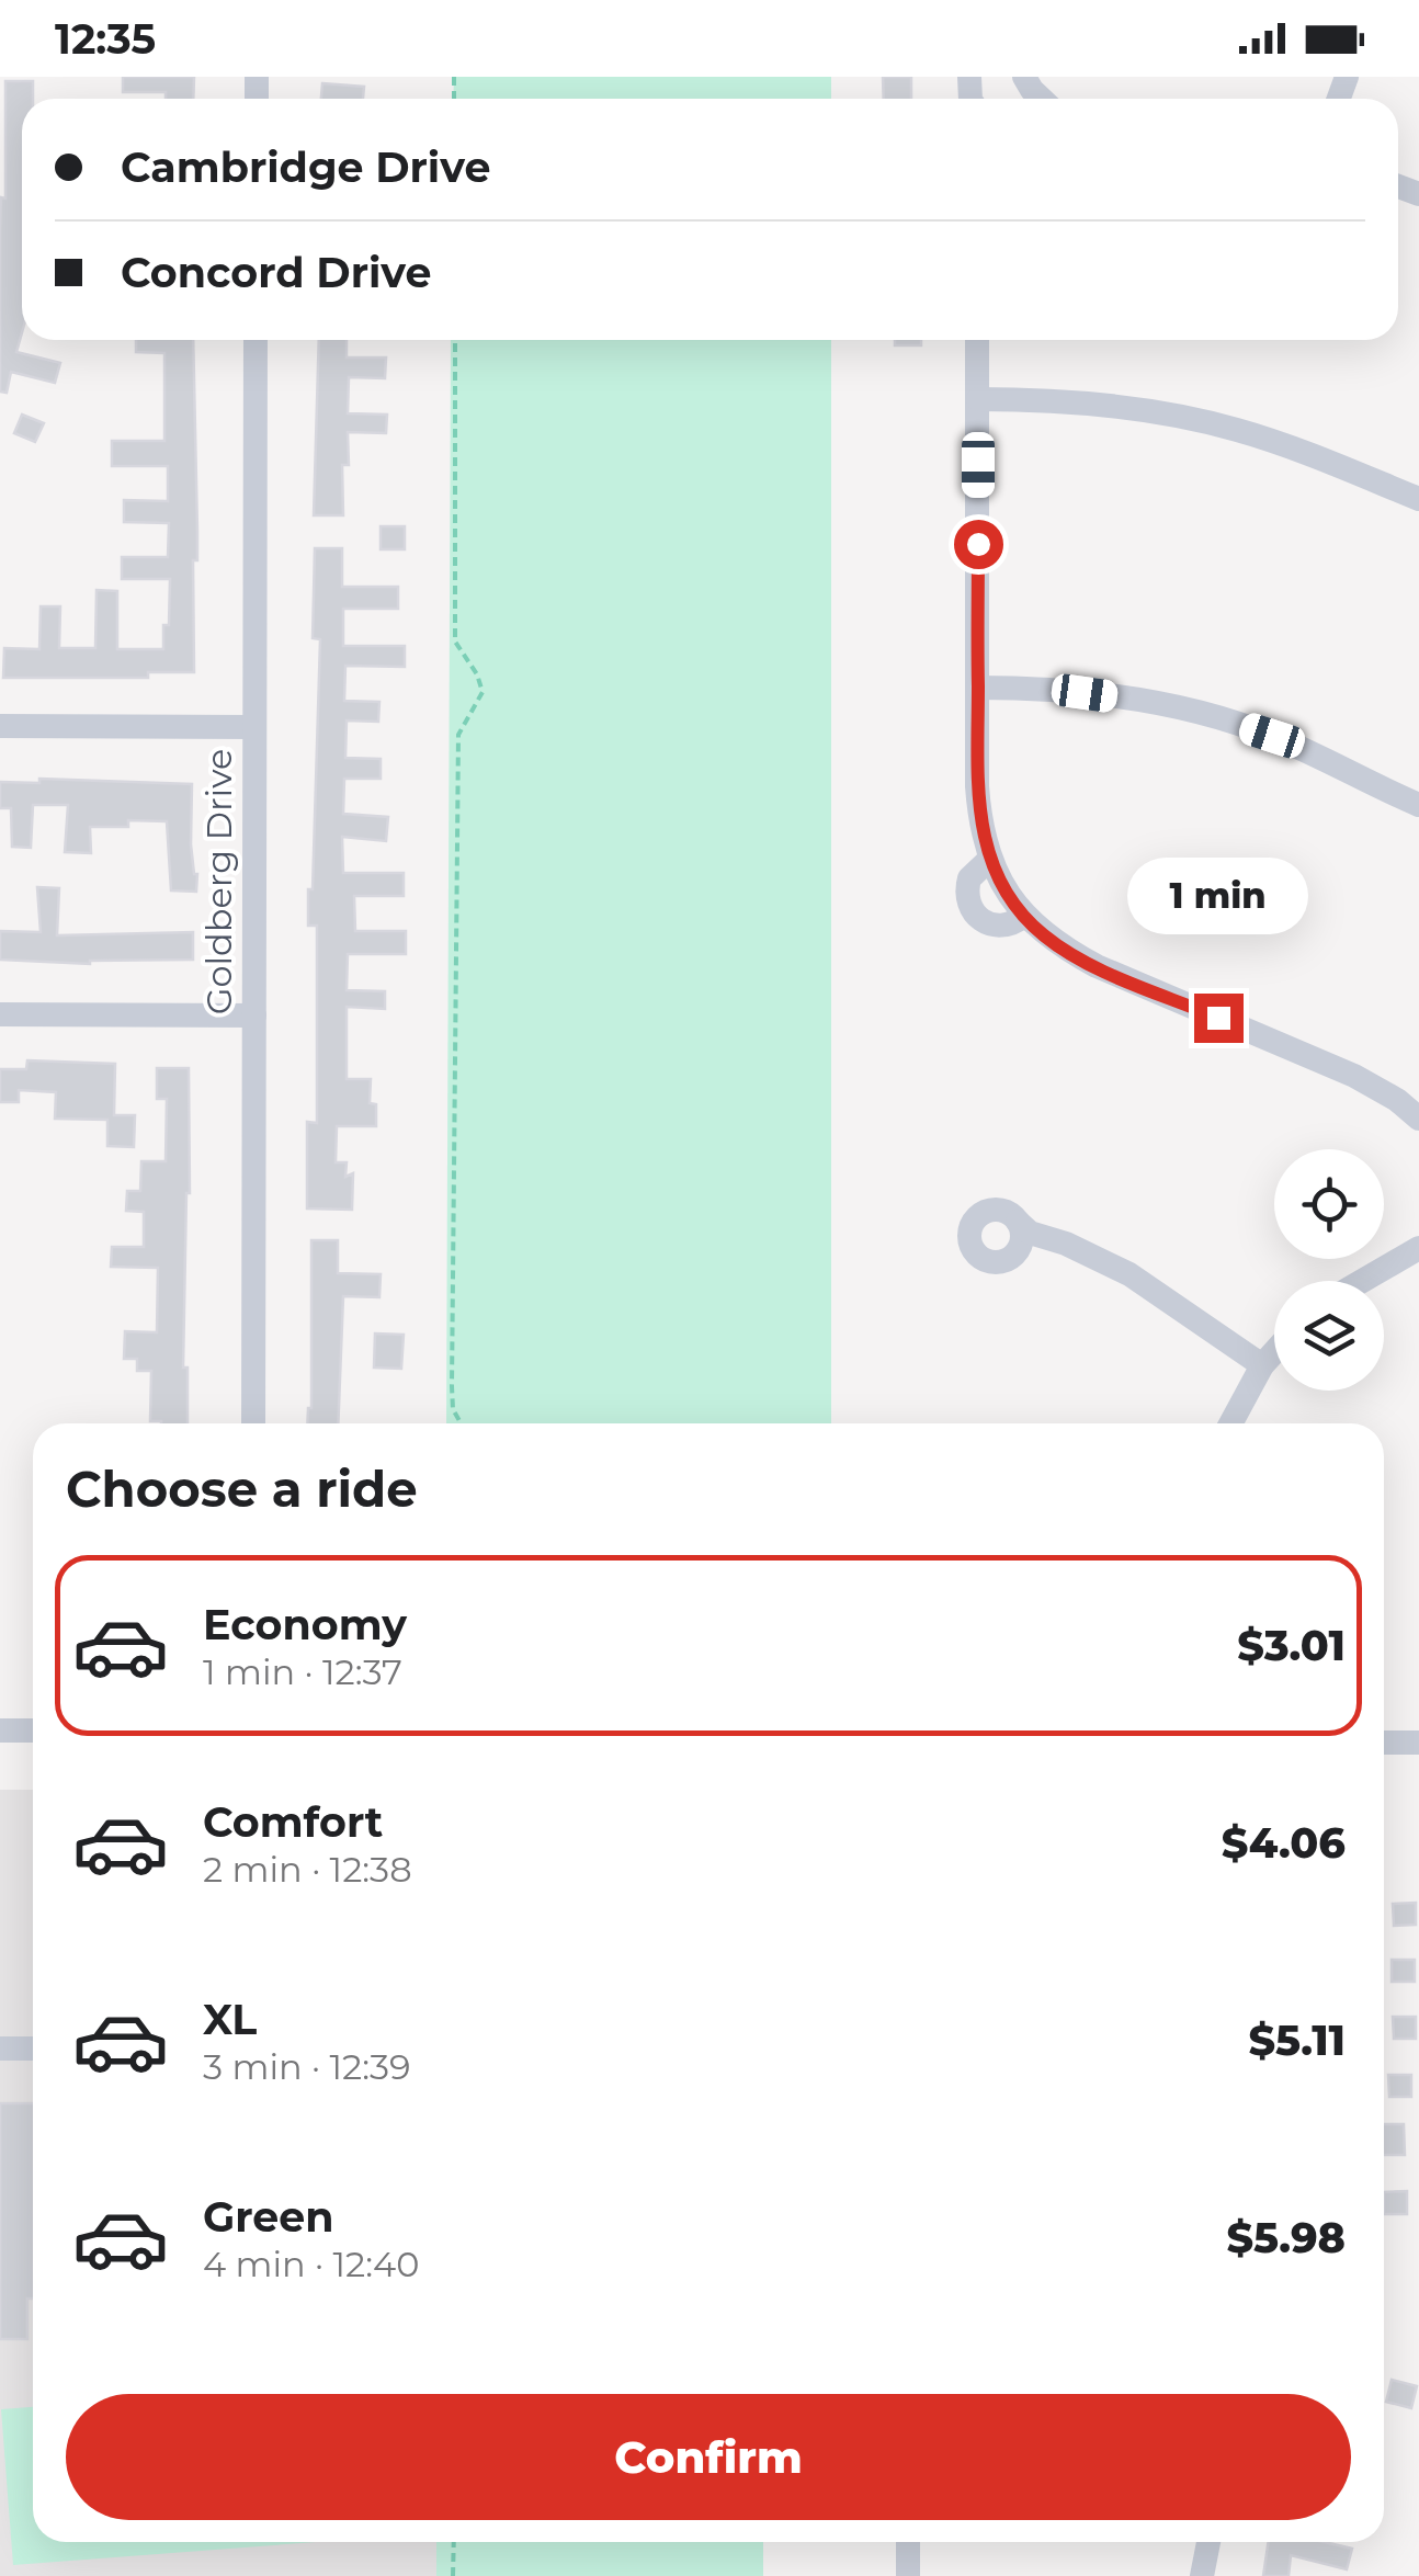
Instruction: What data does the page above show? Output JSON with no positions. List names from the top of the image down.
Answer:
{
  "streets": {
    "street": ["Goldberg Drive"]
  },
  "page": {
    "status": "12:35",
    "banner": ["Cambridge Drive", "Concord Drive"],
    "bubble": "1 min",
    "heading": "Choose a ride",
    "list": [
      {
        "name": "Economy",
        "note": "1 min · 12:37",
        "value": "$3.01"
      },
      {
        "name": "Comfort",
        "note": "2 min · 12:38",
        "value": "$4.06"
      },
      {
        "name": "XL",
        "note": "3 min · 12:39",
        "value": "$5.11"
      },
      {
        "name": "Green",
        "note": "4 min · 12:40",
        "value": "$5.98"
      }
    ],
    "buttons": "Confirm"
  }
}
